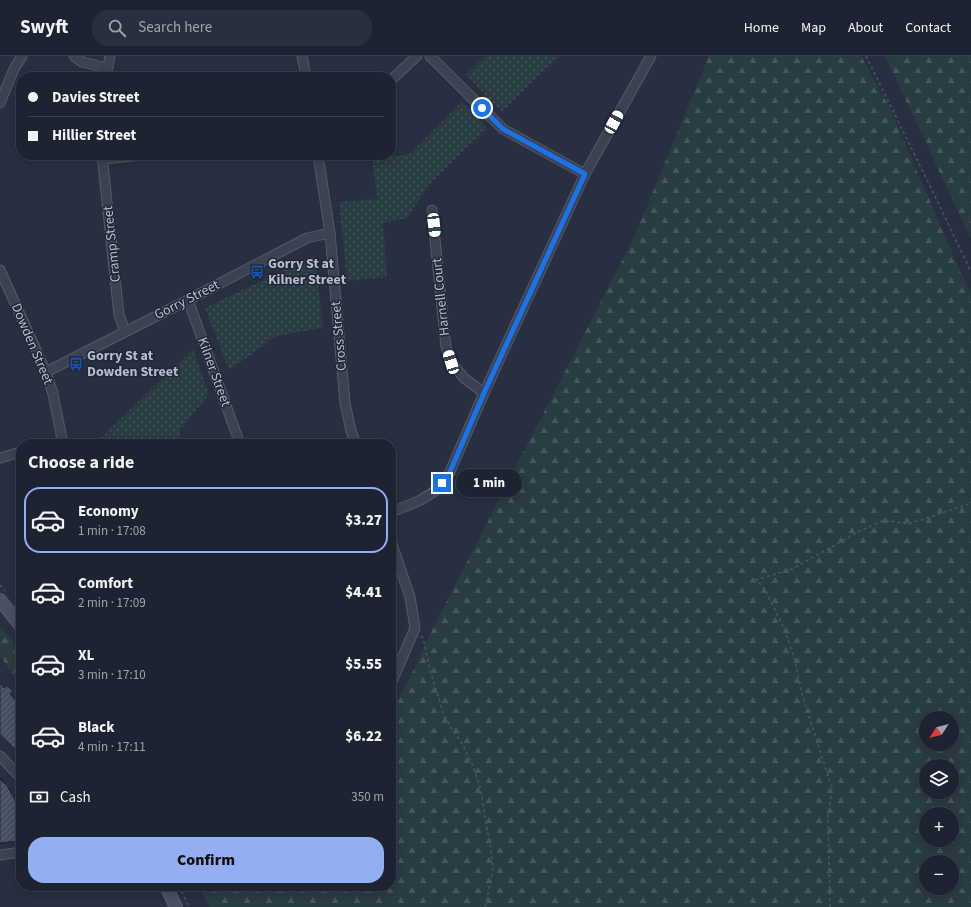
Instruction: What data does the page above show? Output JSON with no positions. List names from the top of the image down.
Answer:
{
  "streets": {
    "street": [
      "Cramp Street",
      "Harnell Court",
      "Gorry Street",
      "Cross Street",
      "Dowden Street",
      "Kilner Street"
    ]
  },
  "crossings": [
    ["Cramp Street", "Gorry Street"],
    ["Gorry Street", "Cross Street"],
    ["Gorry Street", "Dowden Street"],
    ["Gorry Street", "Kilner Street"]
  ],
  "places": {
    "bus stop": ["Gorry St at Kilner Street", "Gorry St at Dowden Street"]
  },
  "north": "bottom left",
  "page": {
    "header": "Swyft",
    "search": "Search here",
    "nav": [
      "Home",
      "Map",
      "About",
      "Contact"
    ],
    "banner": ["Davies Street", "Hillier Street"],
    "heading": "Choose a ride",
    "bubble": "1 min",
    "list": [
      {
        "name": "Economy",
        "note": "1 min · 17:08",
        "value": "$3.27"
      },
      {
        "name": "Comfort",
        "note": "2 min · 17:09",
        "value": "$4.41"
      },
      {
        "name": "XL",
        "note": "3 min · 17:10",
        "value": "$5.55"
      },
      {
        "name": "Black",
        "note": "4 min · 17:11",
        "value": "$6.22"
      }
    ],
    "map_buttons": ["+", "−"],
    "pay": ["Cash", "350 m"],
    "buttons": "Confirm"
  }
}
